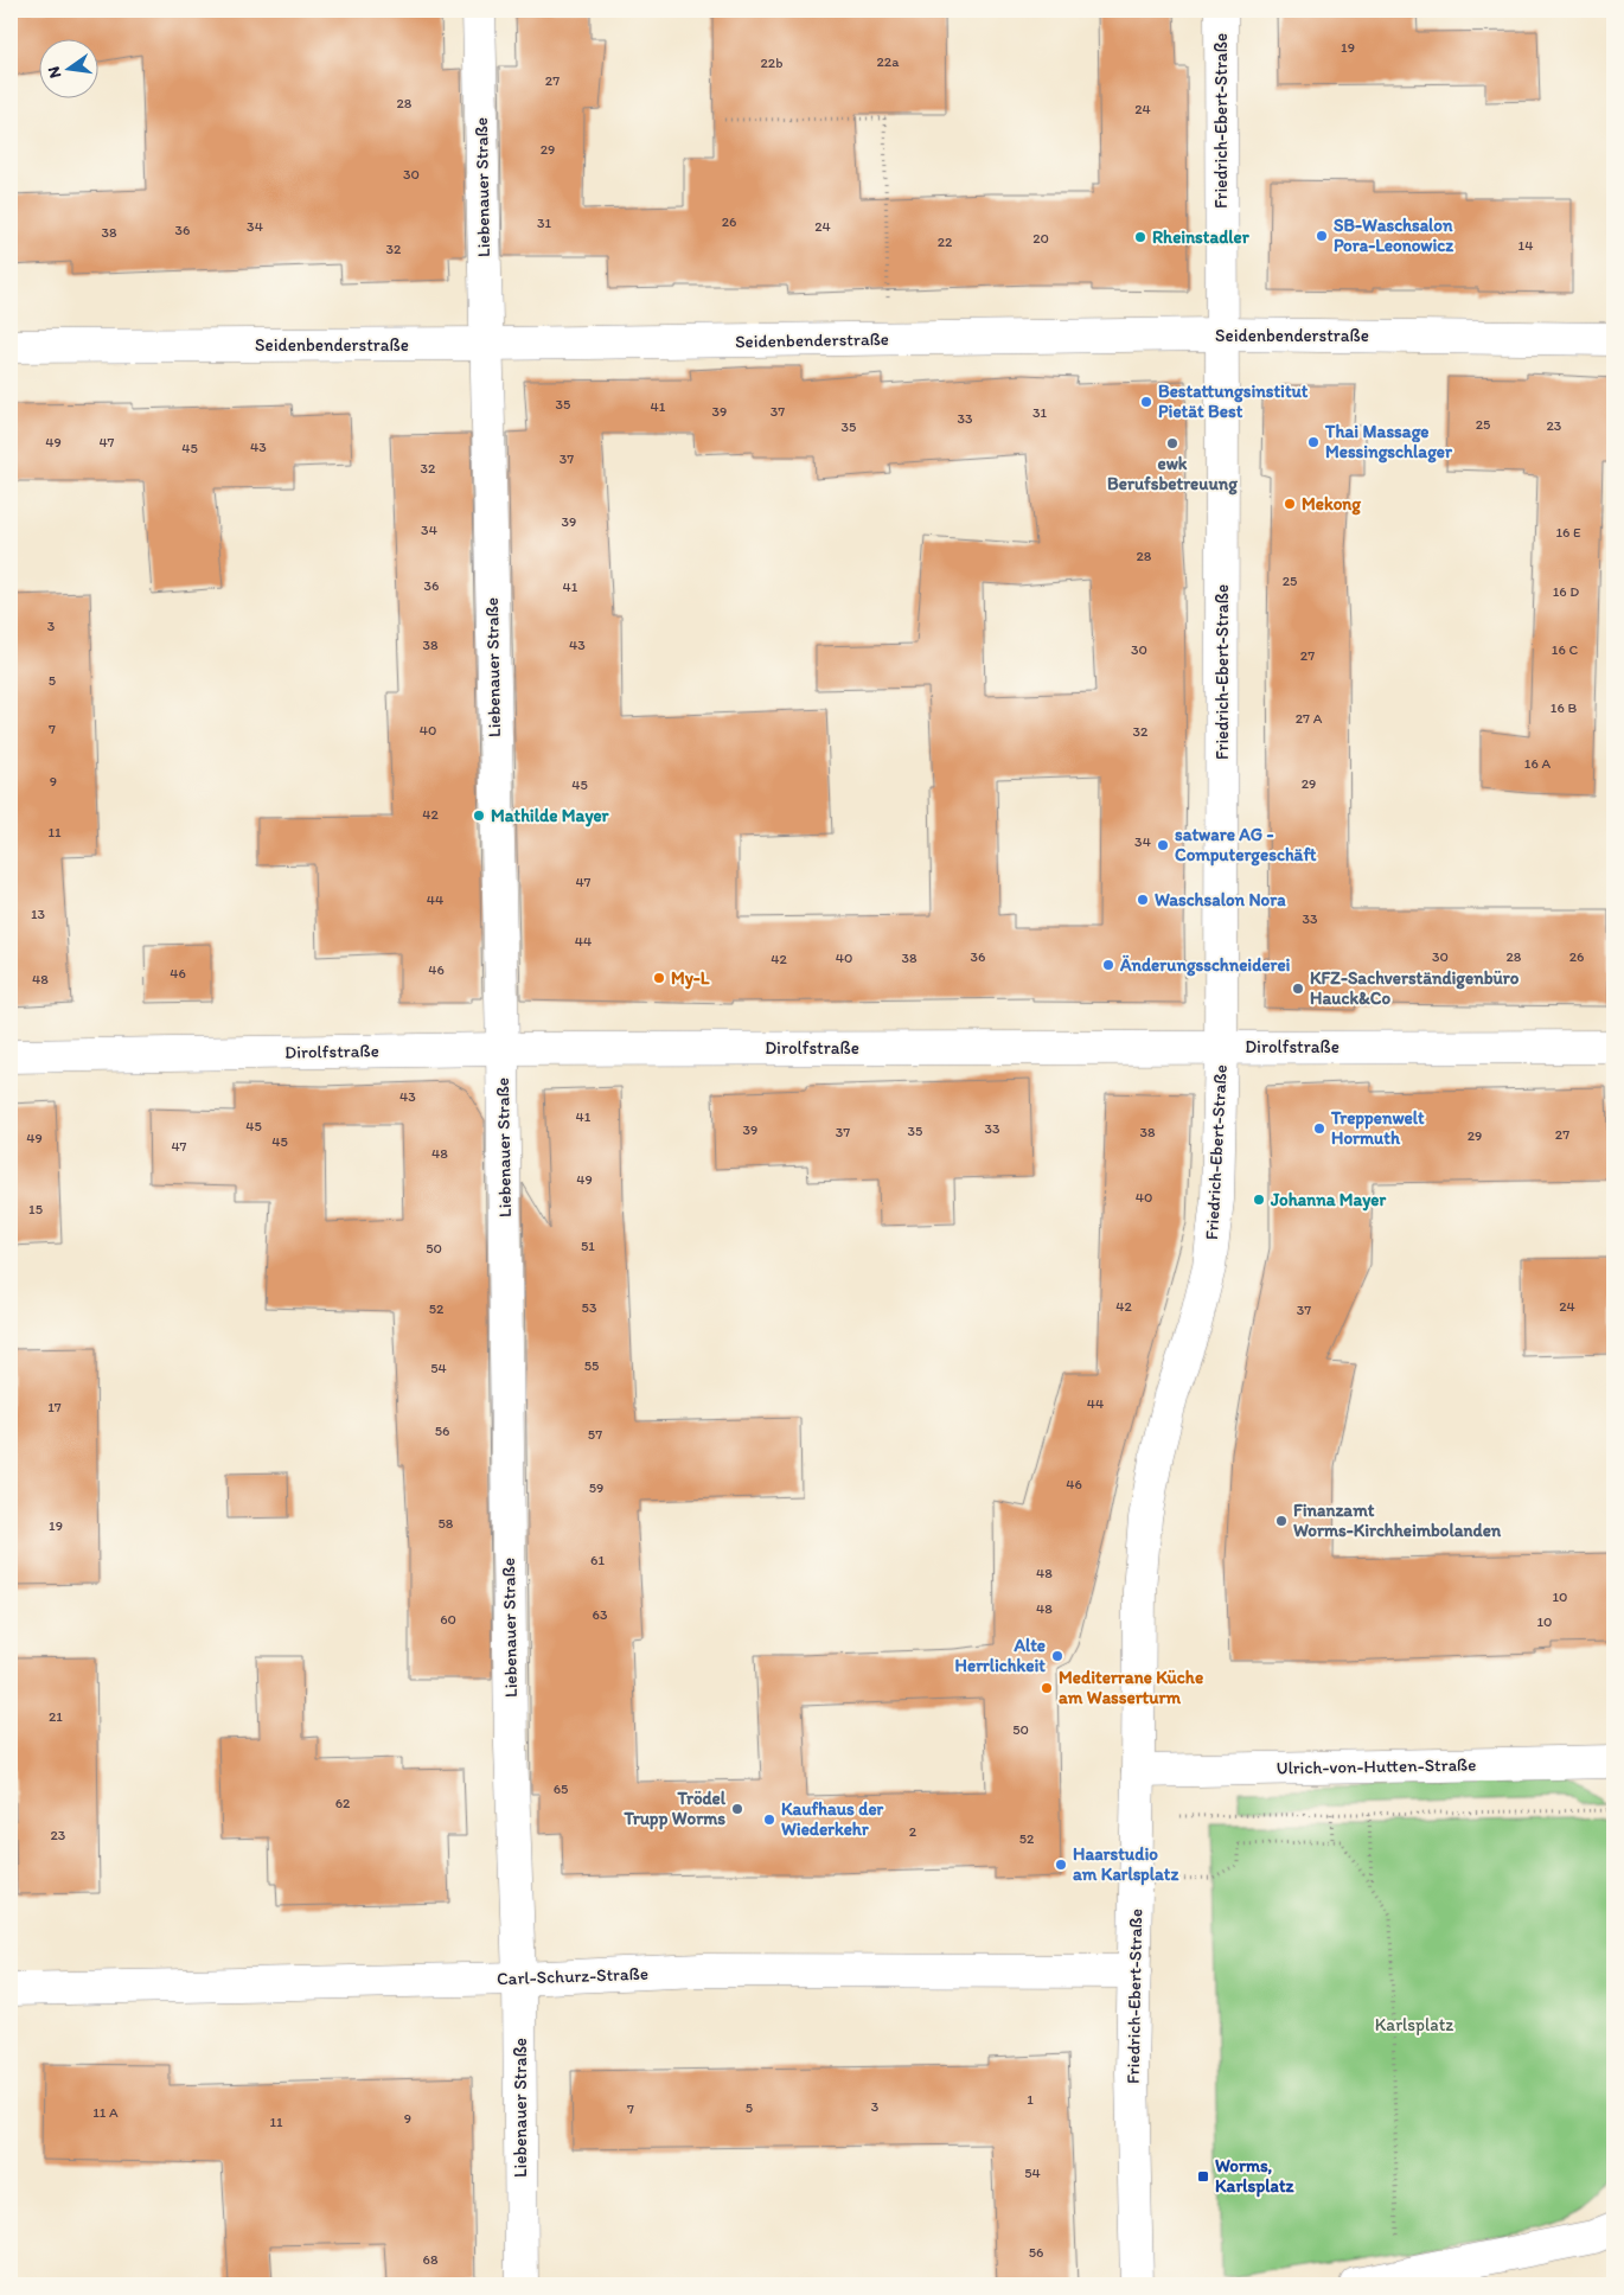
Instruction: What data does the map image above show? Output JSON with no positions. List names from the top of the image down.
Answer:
{
  "streets": {
    "street": [
      "Friedrich-Ebert-Straße",
      "Liebenauer Straße",
      "Seidenbenderstraße",
      "Dirolfstraße",
      "Ulrich-von-Hutten-Straße",
      "Carl-Schurz-Straße"
    ]
  },
  "crossings": [
    ["Friedrich-Ebert-Straße", "Seidenbenderstraße"],
    ["Friedrich-Ebert-Straße", "Dirolfstraße"],
    ["Friedrich-Ebert-Straße", "Ulrich-von-Hutten-Straße"],
    ["Friedrich-Ebert-Straße", "Carl-Schurz-Straße"],
    ["Liebenauer Straße", "Seidenbenderstraße"],
    ["Liebenauer Straße", "Dirolfstraße"],
    ["Liebenauer Straße", "Carl-Schurz-Straße"]
  ],
  "parks": ["Karlsplatz"],
  "places": {
    "other": [
      "SB-Waschsalon Pora-Leonowicz",
      "Rheinstadler",
      "Bestattungsinstitut Pietät Best",
      "Thai Massage Messingschlager",
      "ewk Berufsbetreuung",
      "Mekong",
      "Mathilde Mayer",
      "satware AG - Computergeschäft",
      "Waschsalon Nora",
      "Änderungsschneiderei",
      "My-L",
      "KFZ-Sachverständigenbüro Hauck&Co",
      "Treppenwelt Hormuth",
      "Johanna Mayer",
      "Finanzamt Worms-Kirchheimbolanden",
      "Alte Herrlichkeit",
      "Mediterrane Küche am Wasserturm",
      "Trödel Trupp Worms",
      "Kaufhaus der Wiederkehr",
      "Haarstudio am Karlsplatz"
    ],
    "transit": ["Worms, Karlsplatz"]
  },
  "house_numbers": [
    "19",
    "22a",
    "22b",
    "27",
    "28",
    "24",
    "29",
    "30",
    "26",
    "31",
    "34",
    "24",
    "36",
    "38",
    "20",
    "22",
    "14",
    "32",
    "35",
    "41",
    "39",
    "37",
    "31",
    "33",
    "25",
    "23",
    "35",
    "49",
    "47",
    "43",
    "45",
    "37",
    "32",
    "39",
    "34",
    "16 E",
    "28",
    "25",
    "36",
    "41",
    "16 D",
    "3",
    "38",
    "43",
    "30",
    "16 C",
    "27",
    "5",
    "16 B",
    "27 A",
    "7",
    "40",
    "32",
    "16 A",
    "9",
    "29",
    "45",
    "42",
    "11",
    "34",
    "47",
    "44",
    "13",
    "33",
    "44",
    "36",
    "30",
    "28",
    "26",
    "40",
    "38",
    "42",
    "46",
    "46",
    "48",
    "43",
    "41",
    "45",
    "33",
    "39",
    "35",
    "37",
    "38",
    "27",
    "29",
    "49",
    "45",
    "47",
    "48",
    "49",
    "40",
    "15",
    "51",
    "50",
    "42",
    "24",
    "53",
    "52",
    "37",
    "55",
    "54",
    "44",
    "17",
    "56",
    "57",
    "46",
    "59",
    "58",
    "19",
    "61",
    "48",
    "10",
    "48",
    "63",
    "60",
    "10",
    "21",
    "50",
    "65",
    "62",
    "2",
    "23",
    "52",
    "1",
    "3",
    "5",
    "7",
    "11 A",
    "9",
    "11",
    "54",
    "56",
    "68"
  ],
  "north": "left"
}
